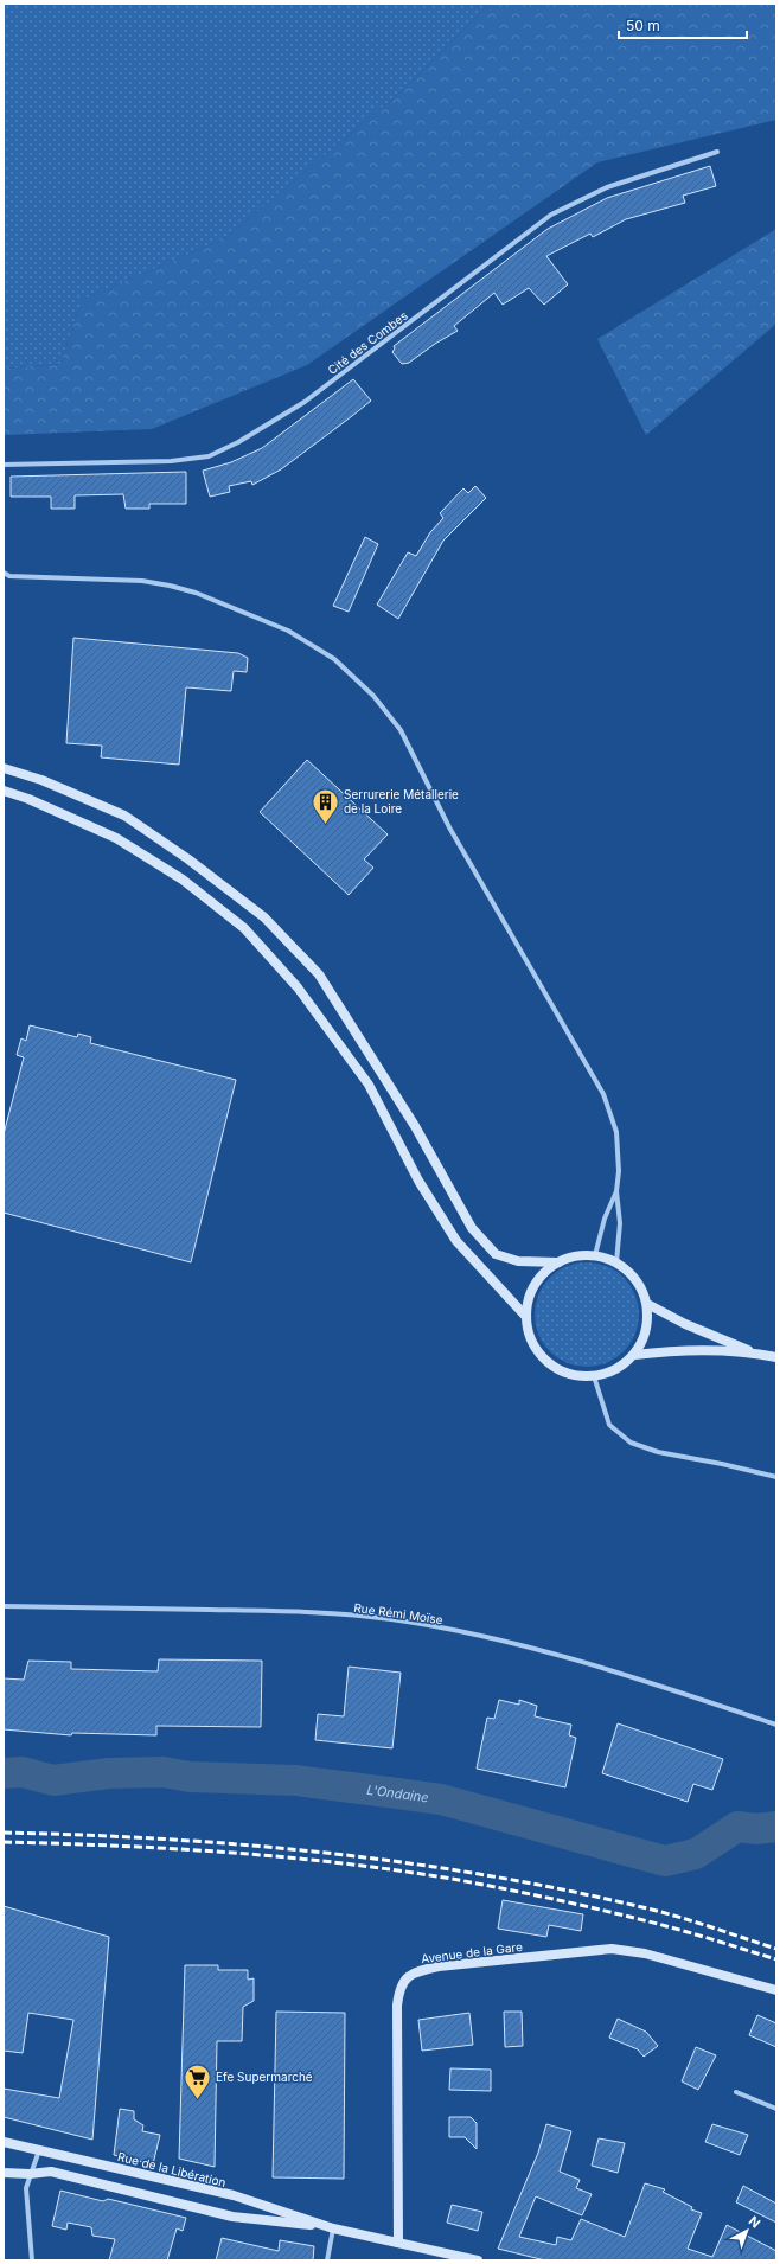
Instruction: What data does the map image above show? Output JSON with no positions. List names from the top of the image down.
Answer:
{
  "streets": {
    "main road": ["Avenue de la Gare", "Rue de la Libération"],
    "street": ["Cité des Combes", "Rue Rémi Moïse"]
  },
  "crossings": [
    ["Avenue de la Gare", "Rue de la Libération"]
  ],
  "water": ["L'Ondaine"],
  "places": {
    "building": ["Serrurerie Métallerie de la Loire"],
    "supermarket": ["Efe Supermarché"]
  },
  "scale_bar": "50 m",
  "north": "top right"
}
